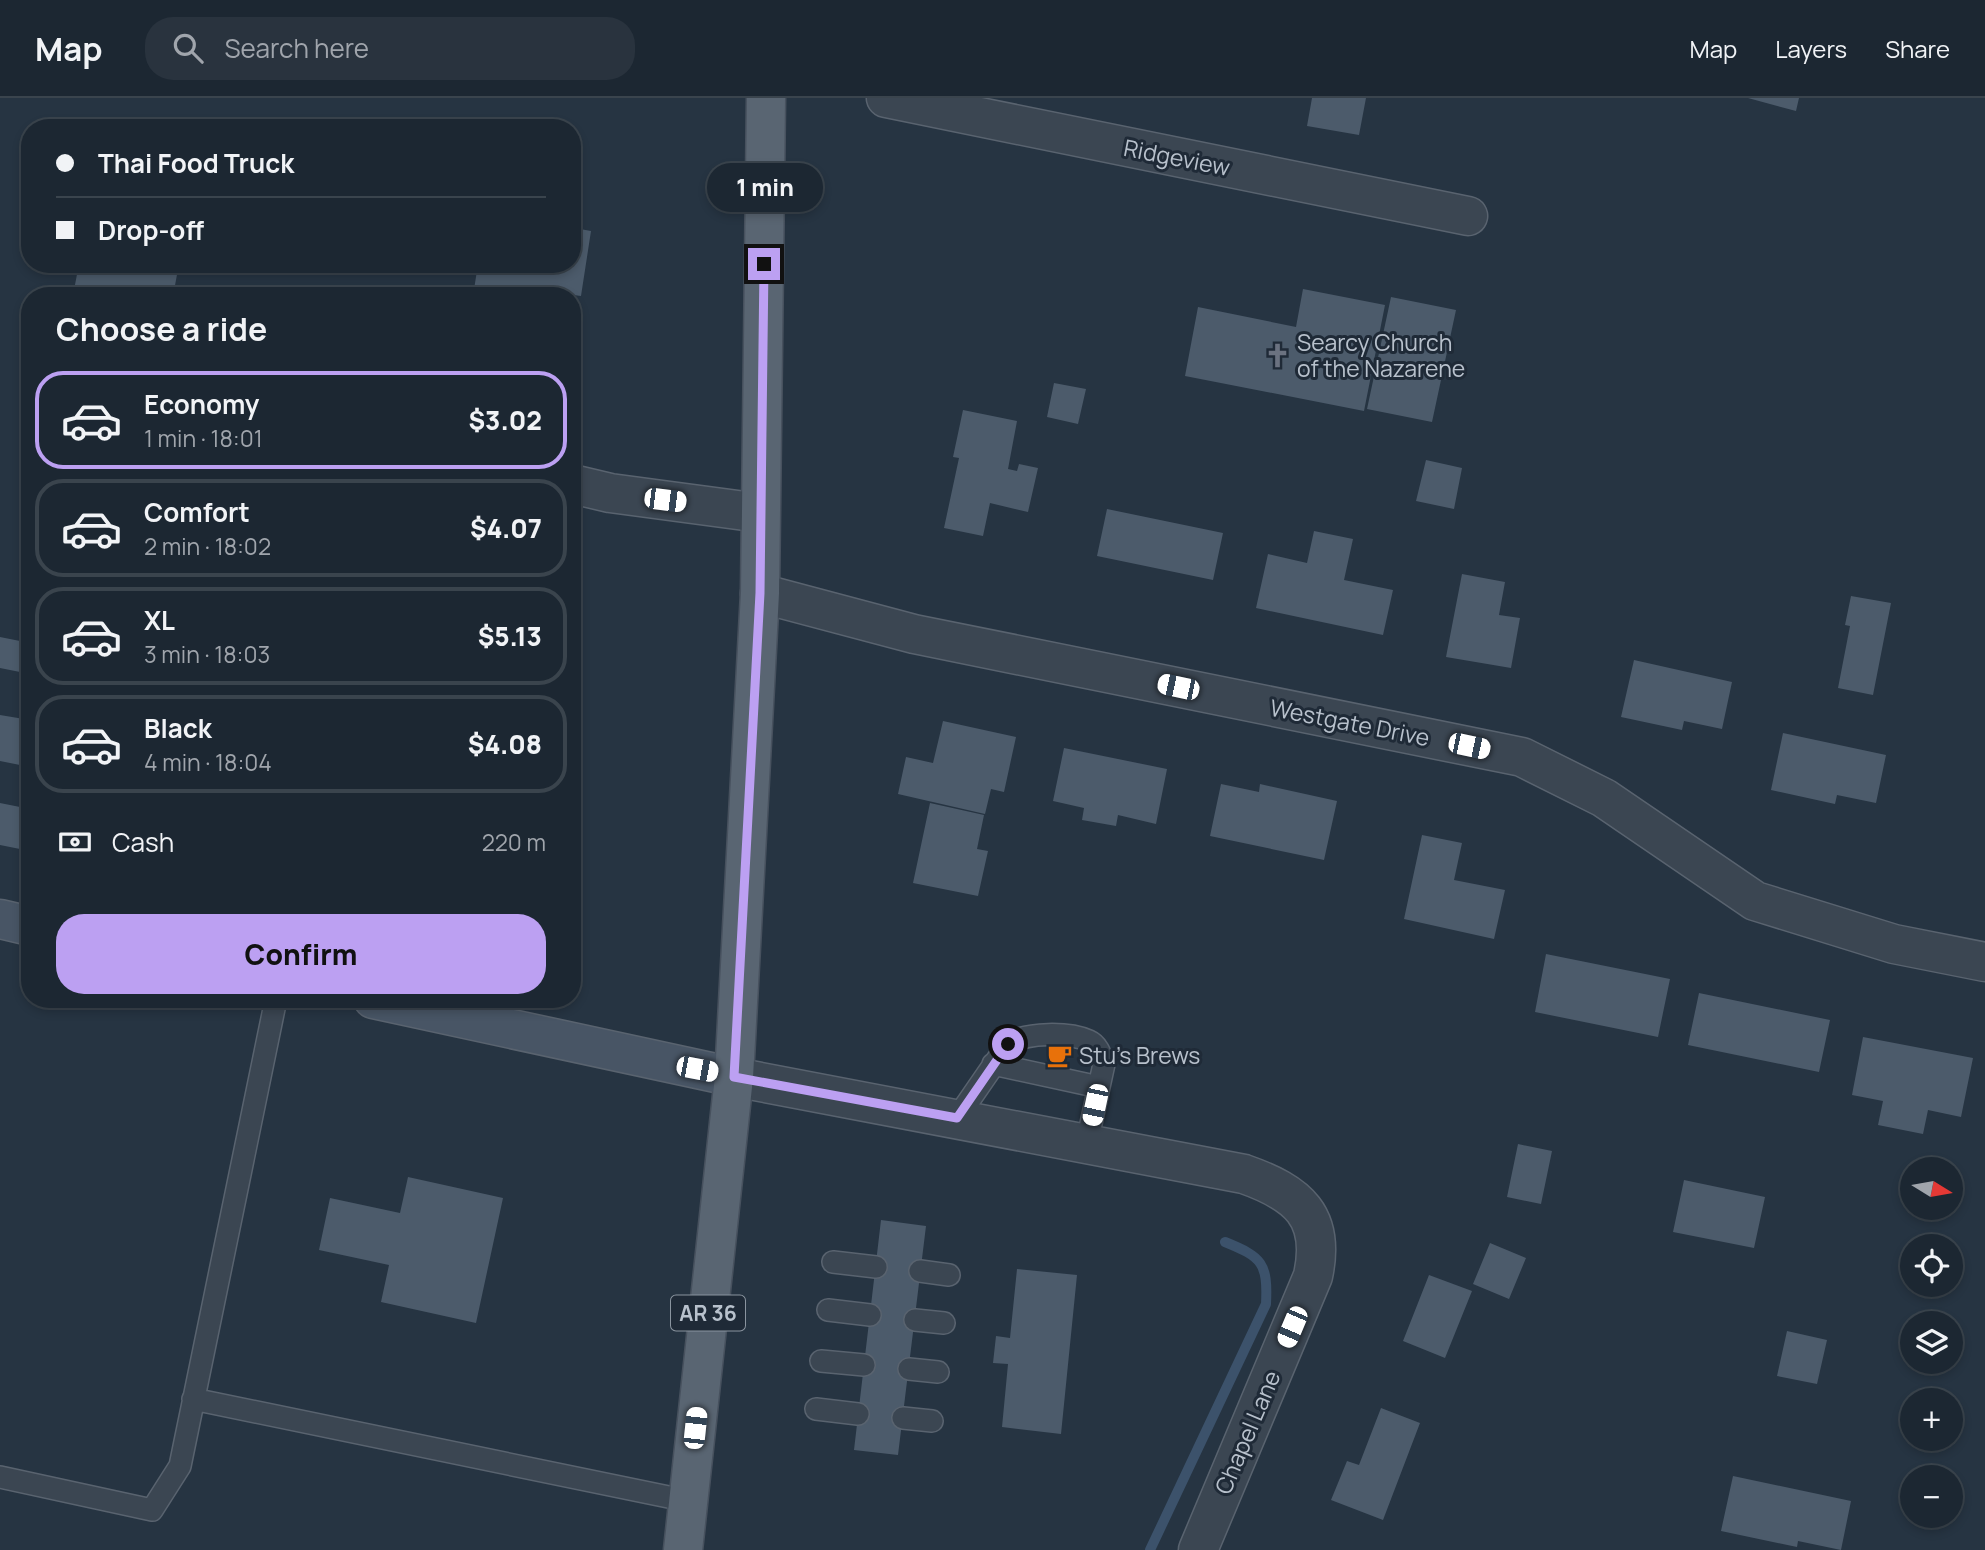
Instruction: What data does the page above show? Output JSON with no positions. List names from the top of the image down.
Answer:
{
  "streets": {
    "main road": ["AR 36"],
    "street": ["Ridgeview", "Westgate Drive", "Chapel Lane"]
  },
  "crossings": [
    ["Westgate Drive", "AR 36"],
    ["AR 36", "Chapel Lane"]
  ],
  "places": {
    "church": ["Searcy Church of the Nazarene"],
    "cafe": ["Stu's Brews"]
  },
  "north": "right",
  "page": {
    "header": "Map",
    "search": "Search here",
    "nav": ["Map", "Layers", "Share"],
    "banner": ["Thai Food Truck", "Drop-off"],
    "bubble": "1 min",
    "heading": "Choose a ride",
    "list": [
      {
        "name": "Economy",
        "note": "1 min · 18:01",
        "value": "$3.02"
      },
      {
        "name": "Comfort",
        "note": "2 min · 18:02",
        "value": "$4.07"
      },
      {
        "name": "XL",
        "note": "3 min · 18:03",
        "value": "$5.13"
      },
      {
        "name": "Black",
        "note": "4 min · 18:04",
        "value": "$4.08"
      }
    ],
    "pay": ["Cash", "220 m"],
    "buttons": "Confirm",
    "map_buttons": ["+", "−"]
  }
}
